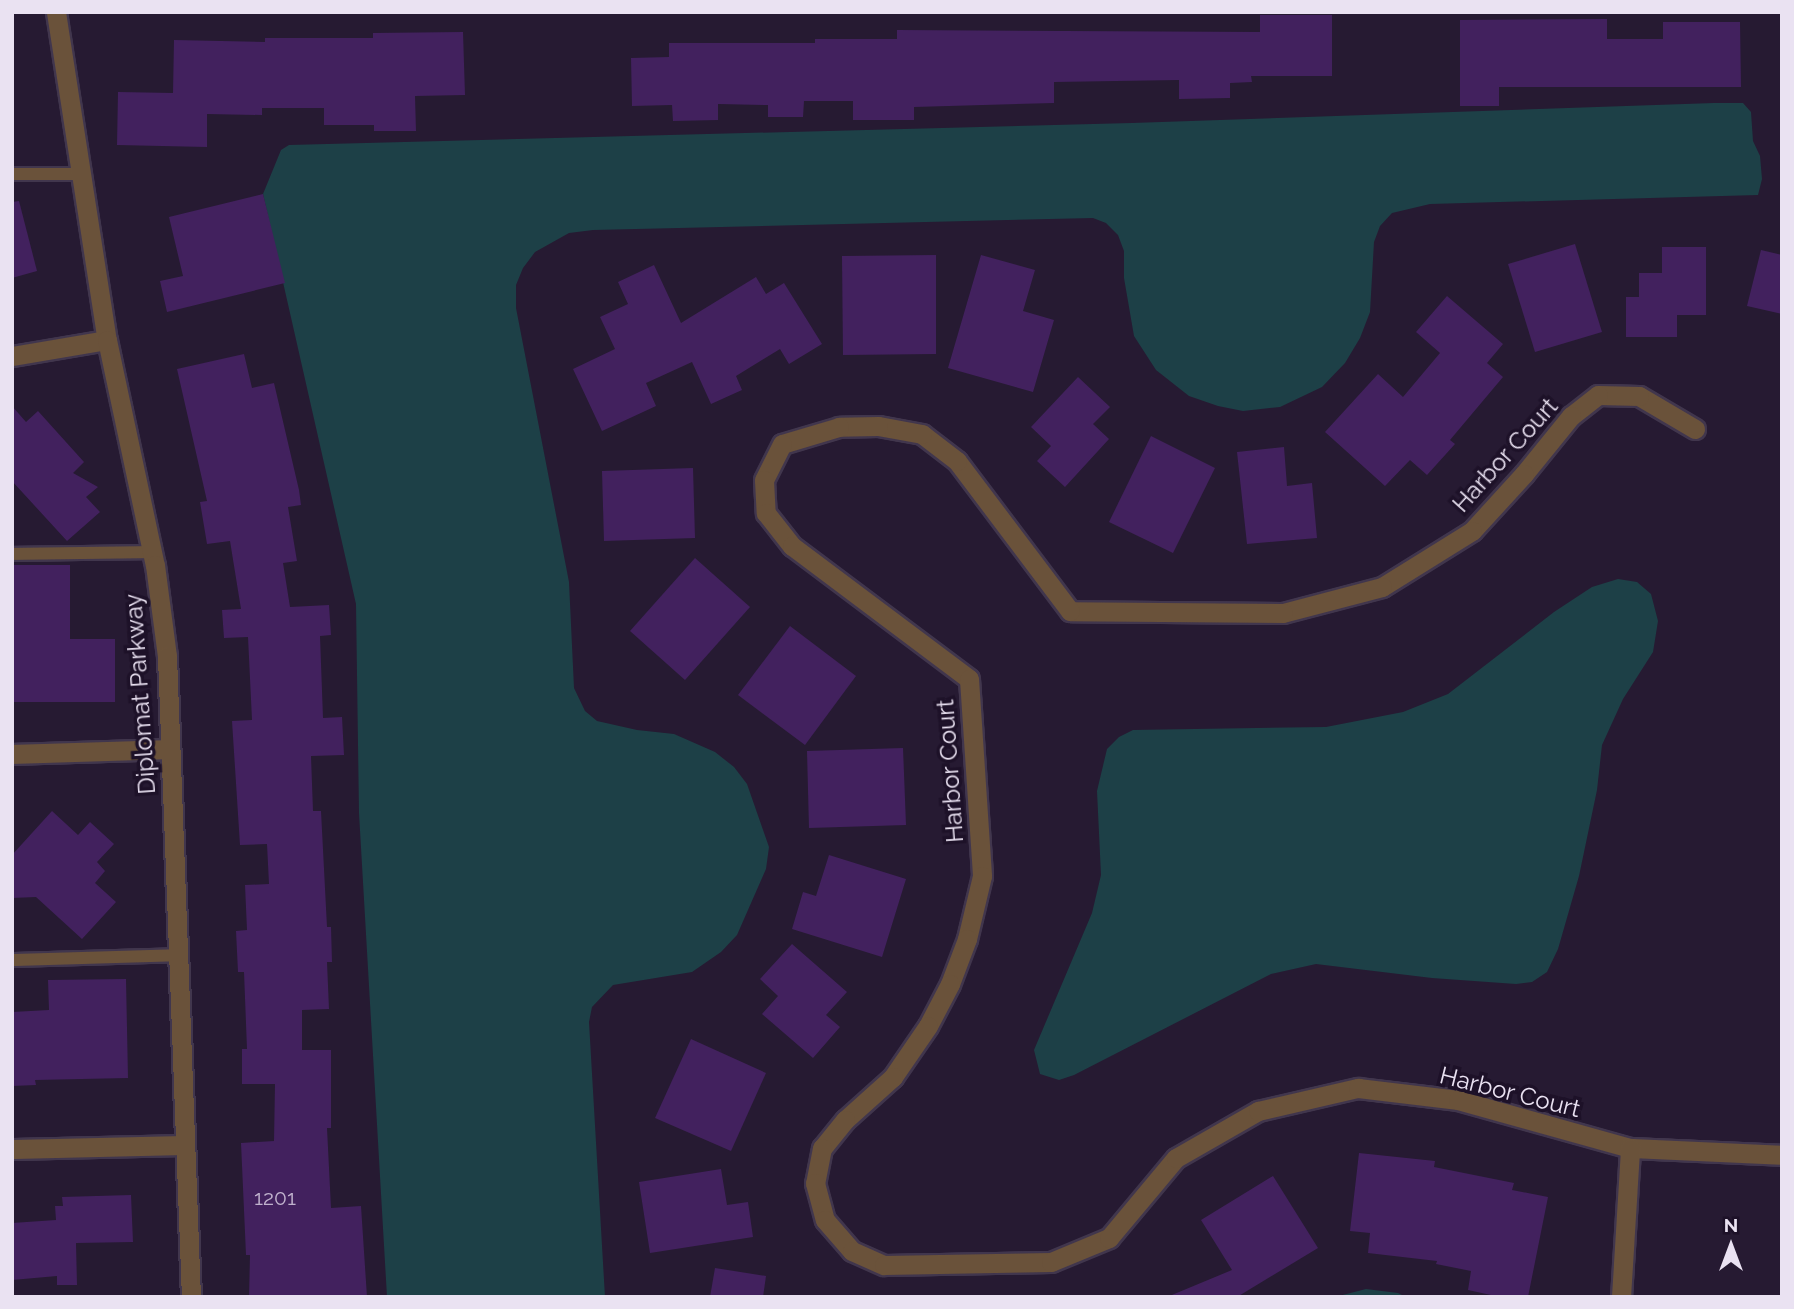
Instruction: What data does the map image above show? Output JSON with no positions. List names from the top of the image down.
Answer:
{
  "streets": {
    "street": ["Harbor Court", "Diplomat Parkway"]
  },
  "house_numbers": ["1201"],
  "north": "top"
}
